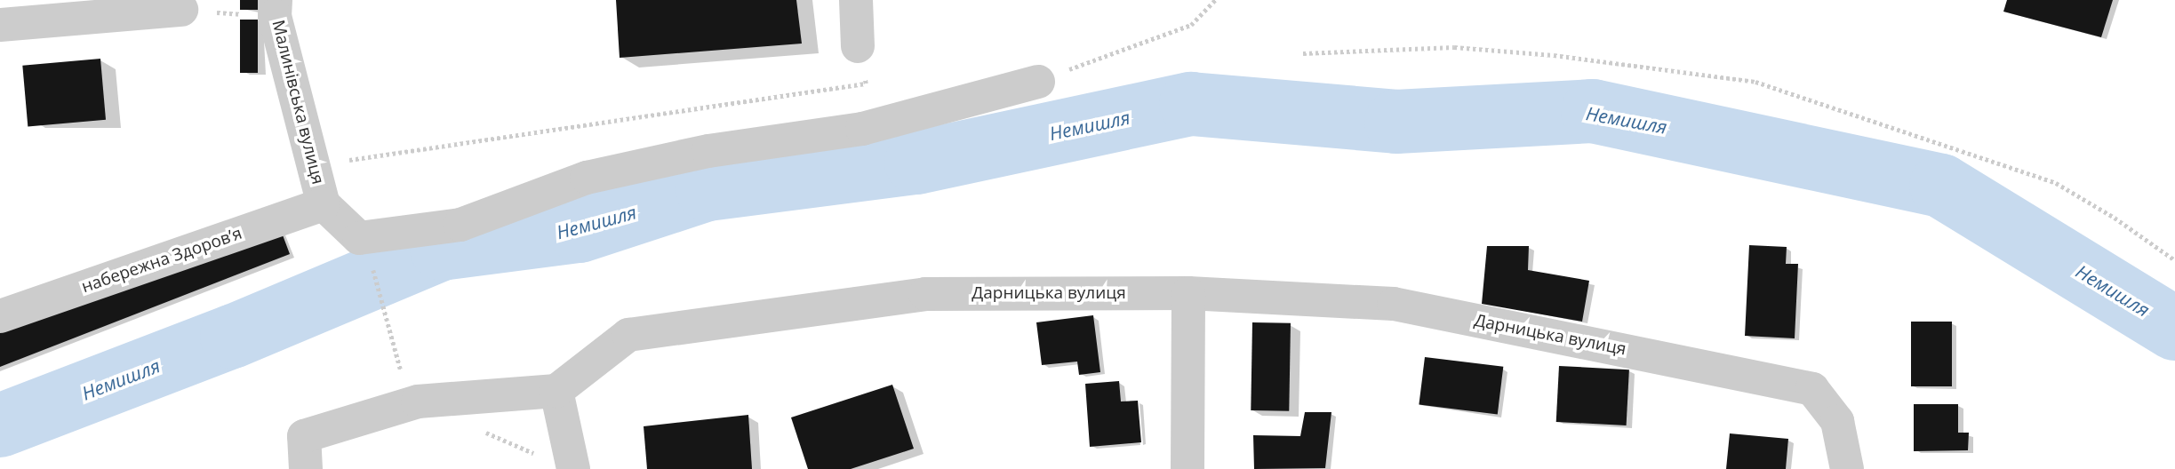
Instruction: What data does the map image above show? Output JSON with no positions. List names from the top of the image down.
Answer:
{
  "streets": {
    "street": ["Малинівська вулиця", "набережна Здоров’я", "Дарницька вулиця"]
  },
  "crossings": [
    ["Малинівська вулиця", "набережна Здоров’я"]
  ],
  "water": ["Немишля"]
}
